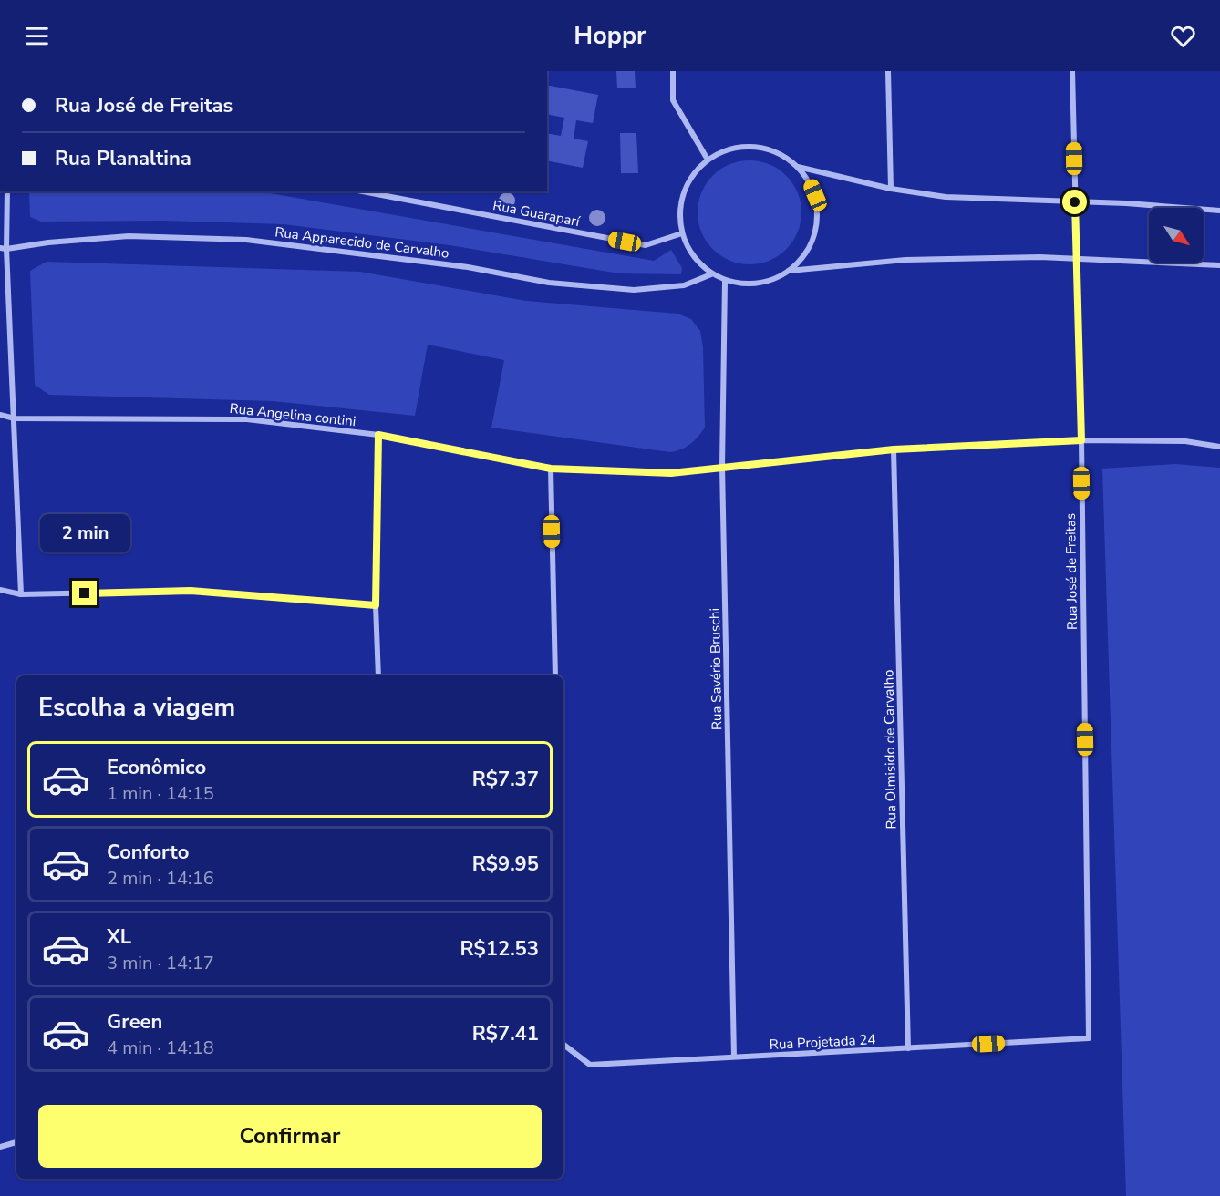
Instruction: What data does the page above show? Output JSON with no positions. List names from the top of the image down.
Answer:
{
  "streets": {
    "street": [
      "Rua Guaraparí",
      "Rua Apparecido de Carvalho",
      "Rua Angelina contini",
      "Rua José de Freitas",
      "Rua Savério Bruschi",
      "Rua Olmisido de Carvalho",
      "Rua Projetada 24"
    ]
  },
  "crossings": [
    ["Rua Guaraparí", "Rua Apparecido de Carvalho"],
    ["Rua Guaraparí", "Rua Savério Bruschi"],
    ["Rua Apparecido de Carvalho", "Rua Savério Bruschi"],
    ["Rua Angelina contini", "Rua José de Freitas"],
    ["Rua Angelina contini", "Rua Savério Bruschi"],
    ["Rua Angelina contini", "Rua Olmisido de Carvalho"],
    ["Rua José de Freitas", "Rua Projetada 24"],
    ["Rua Savério Bruschi", "Rua Projetada 24"],
    ["Rua Olmisido de Carvalho", "Rua Projetada 24"]
  ],
  "north": "bottom right",
  "page": {
    "header": "Hoppr",
    "banner": ["Rua José de Freitas", "Rua Planaltina"],
    "bubble": "2 min",
    "heading": "Escolha a viagem",
    "list": [
      {
        "name": "Econômico",
        "note": "1 min · 14:15",
        "value": "R$7.37"
      },
      {
        "name": "Conforto",
        "note": "2 min · 14:16",
        "value": "R$9.95"
      },
      {
        "name": "XL",
        "note": "3 min · 14:17",
        "value": "R$12.53"
      },
      {
        "name": "Green",
        "note": "4 min · 14:18",
        "value": "R$7.41"
      }
    ],
    "buttons": "Confirmar"
  }
}
